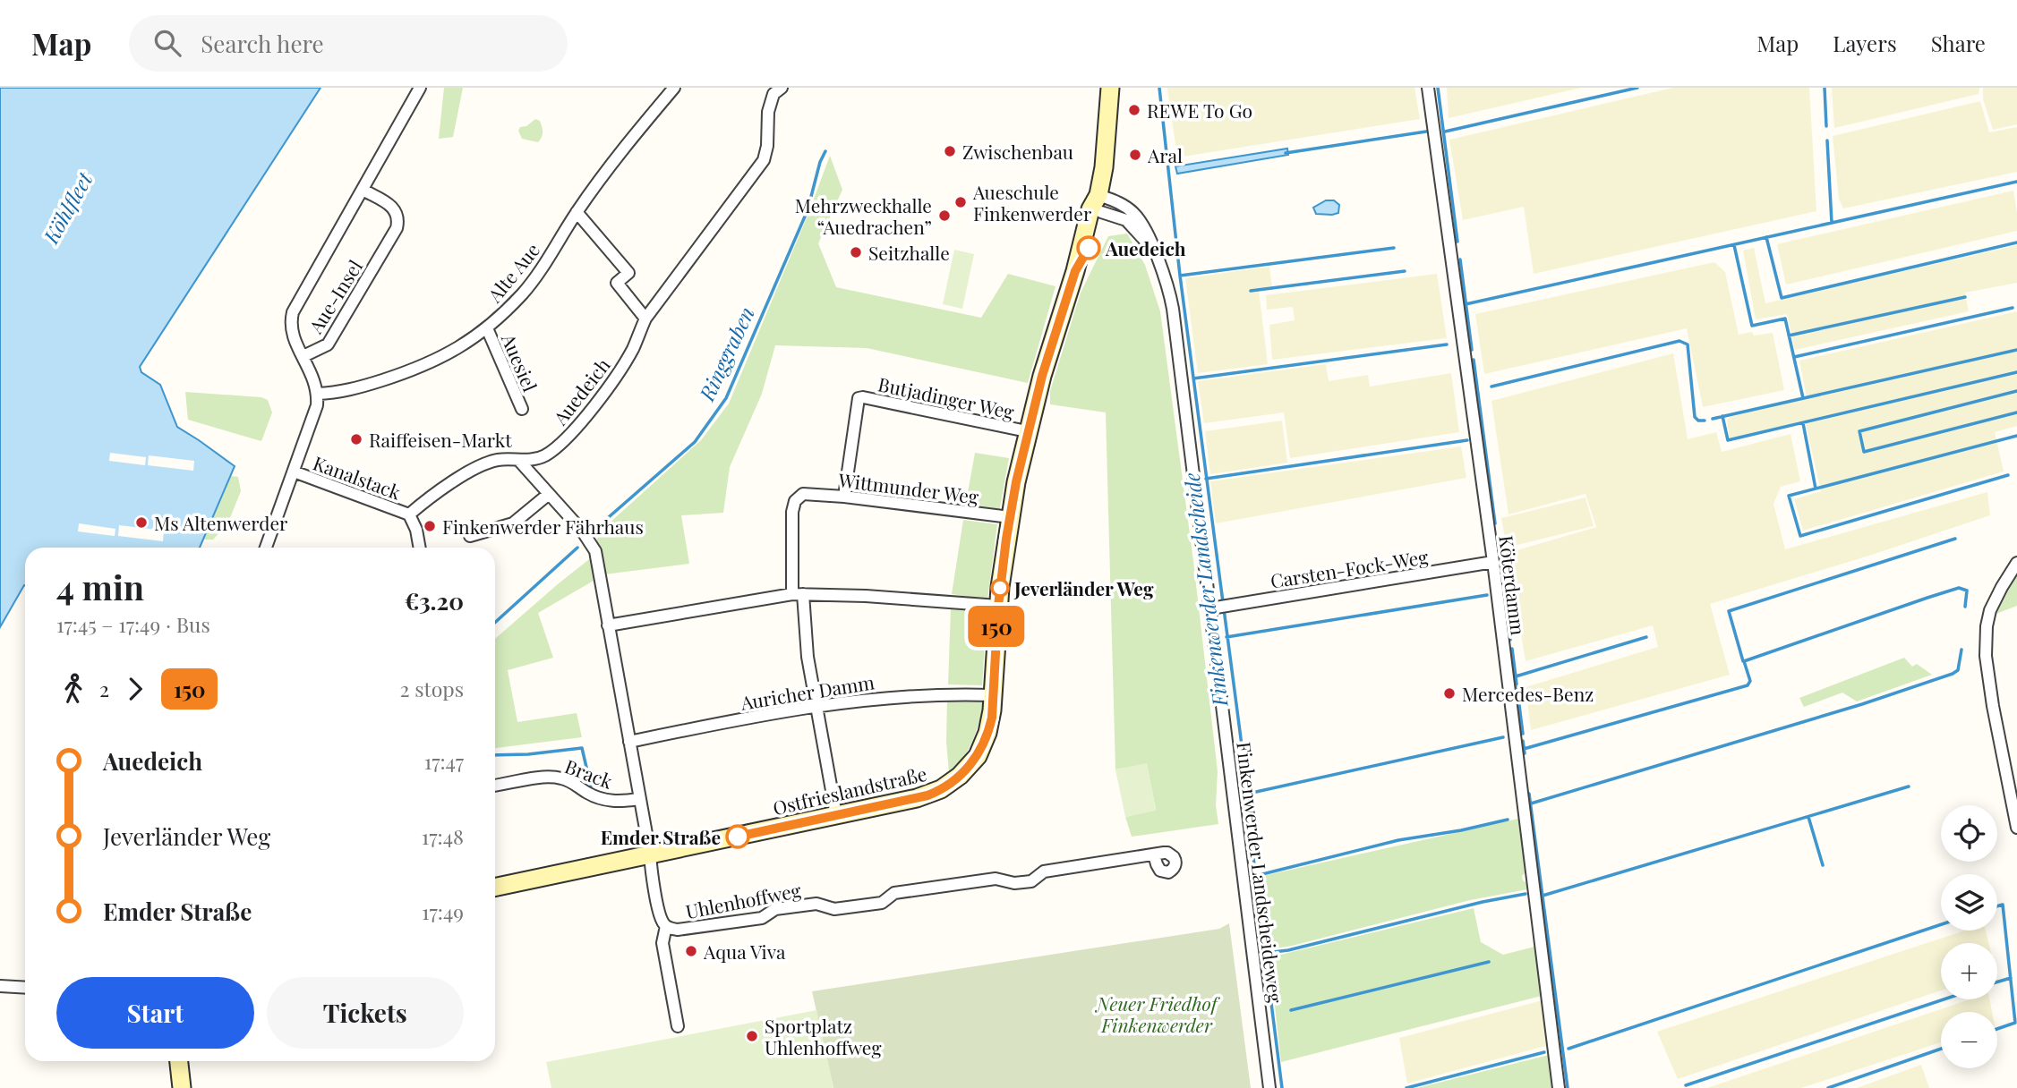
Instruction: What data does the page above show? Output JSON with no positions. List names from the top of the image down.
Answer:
{
  "streets": {
    "street": [
      "Alte Aue",
      "Aue-Insel",
      "Auesiel",
      "Auedeich",
      "Butjadinger Weg",
      "Kanalstack",
      "Wittmunder Weg",
      "Carsten-Fock-Weg",
      "Köterdamm",
      "Auricher Damm",
      "Brack",
      "Ostfrieslandstraße",
      "Finkenwerder Landscheideweg",
      "Uhlenhoffweg"
    ]
  },
  "crossings": [
    ["Alte Aue", "Auesiel"],
    ["Auedeich", "Kanalstack"],
    ["Butjadinger Weg", "Wittmunder Weg"],
    ["Butjadinger Weg", "Ostfrieslandstraße"],
    ["Wittmunder Weg", "Ostfrieslandstraße"],
    ["Carsten-Fock-Weg", "Köterdamm"],
    ["Carsten-Fock-Weg", "Finkenwerder Landscheideweg"],
    ["Auricher Damm", "Ostfrieslandstraße"],
    ["Ostfrieslandstraße", "Finkenwerder Landscheideweg"],
    ["Ostfrieslandstraße", "Uhlenhoffweg"]
  ],
  "water": ["Köhlfleet", "Ringgraben", "Finkenwerder Landscheide"],
  "parks": ["Neuer Friedhof Finkenwerder"],
  "places": [
    "REWE To Go",
    "Zwischenbau",
    "Aral",
    "Aueschule Finkenwerder",
    "Mehrzweckhalle “Auedrachen”",
    "Auedeich",
    "Seitzhalle",
    "Raiffeisen-Markt",
    "Ms Altenwerder",
    "Finkenwerder Fährhaus",
    "Jeverländer Weg",
    "Mercedes-Benz",
    "Emder Straße",
    "Aqua Viva",
    "Sportplatz Uhlenhoffweg"
  ],
  "lines": ["bus line 150"],
  "page": {
    "header": "Map",
    "search": "Search here",
    "nav": ["Map", "Layers", "Share"],
    "on_map": "150",
    "heading": ["4 min", "17:45 – 17:49 · Bus", "€3.20"],
    "legs": ["2", "150", "2 stops"],
    "list": [
      {
        "name": "Auedeich",
        "value": "17:47"
      },
      {
        "name": "Jeverländer Weg",
        "value": "17:48"
      },
      {
        "name": "Emder Straße",
        "value": "17:49"
      }
    ],
    "map_buttons": ["+", "−"],
    "buttons": ["Start", "Tickets"]
  }
}
